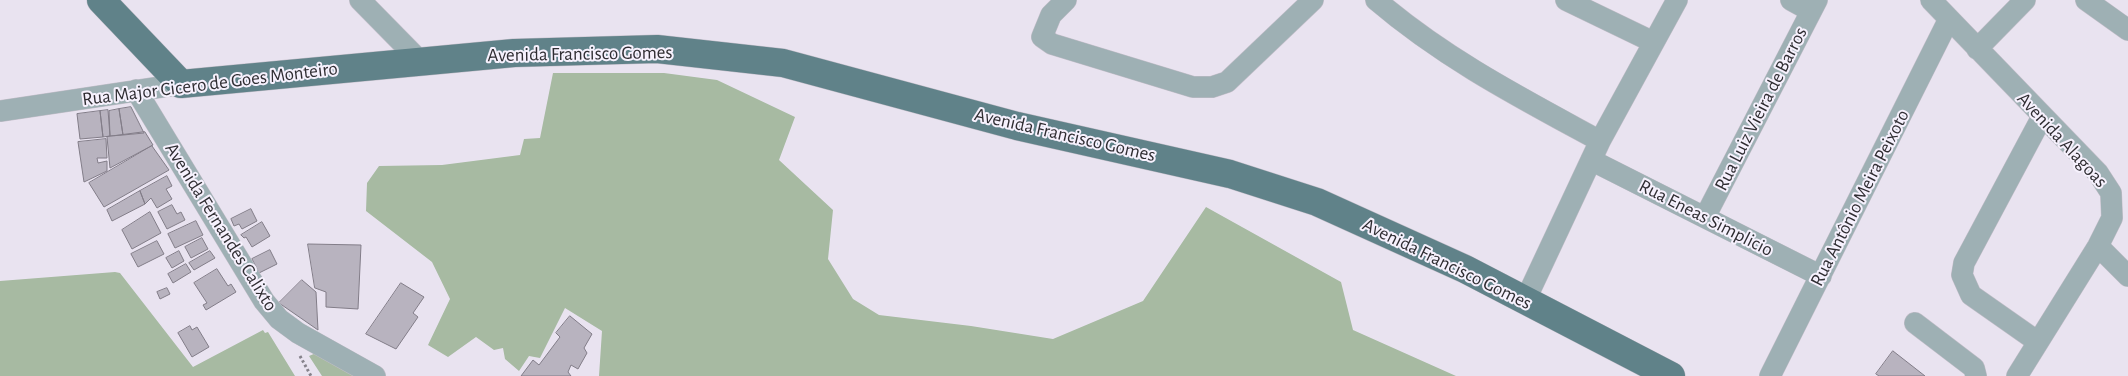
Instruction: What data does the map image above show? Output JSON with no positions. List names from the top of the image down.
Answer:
{
  "streets": {
    "main road": ["Avenida Francisco Gomes", "Rua Major Cicero de Goes Monteiro"],
    "street": [
      "Rua Luiz Vieira de Barros",
      "Avenida Alagoas",
      "Rua Antônio Meira Peixoto",
      "Rua Eneas Simplicio",
      "Avenida Fernandes Calixto"
    ]
  },
  "crossings": [
    ["Avenida Francisco Gomes", "Rua Major Cicero de Goes Monteiro"],
    ["Rua Major Cicero de Goes Monteiro", "Avenida Fernandes Calixto"],
    ["Rua Luiz Vieira de Barros", "Rua Eneas Simplicio"],
    ["Avenida Alagoas", "Rua Antônio Meira Peixoto"],
    ["Rua Antônio Meira Peixoto", "Rua Eneas Simplicio"]
  ]
}
